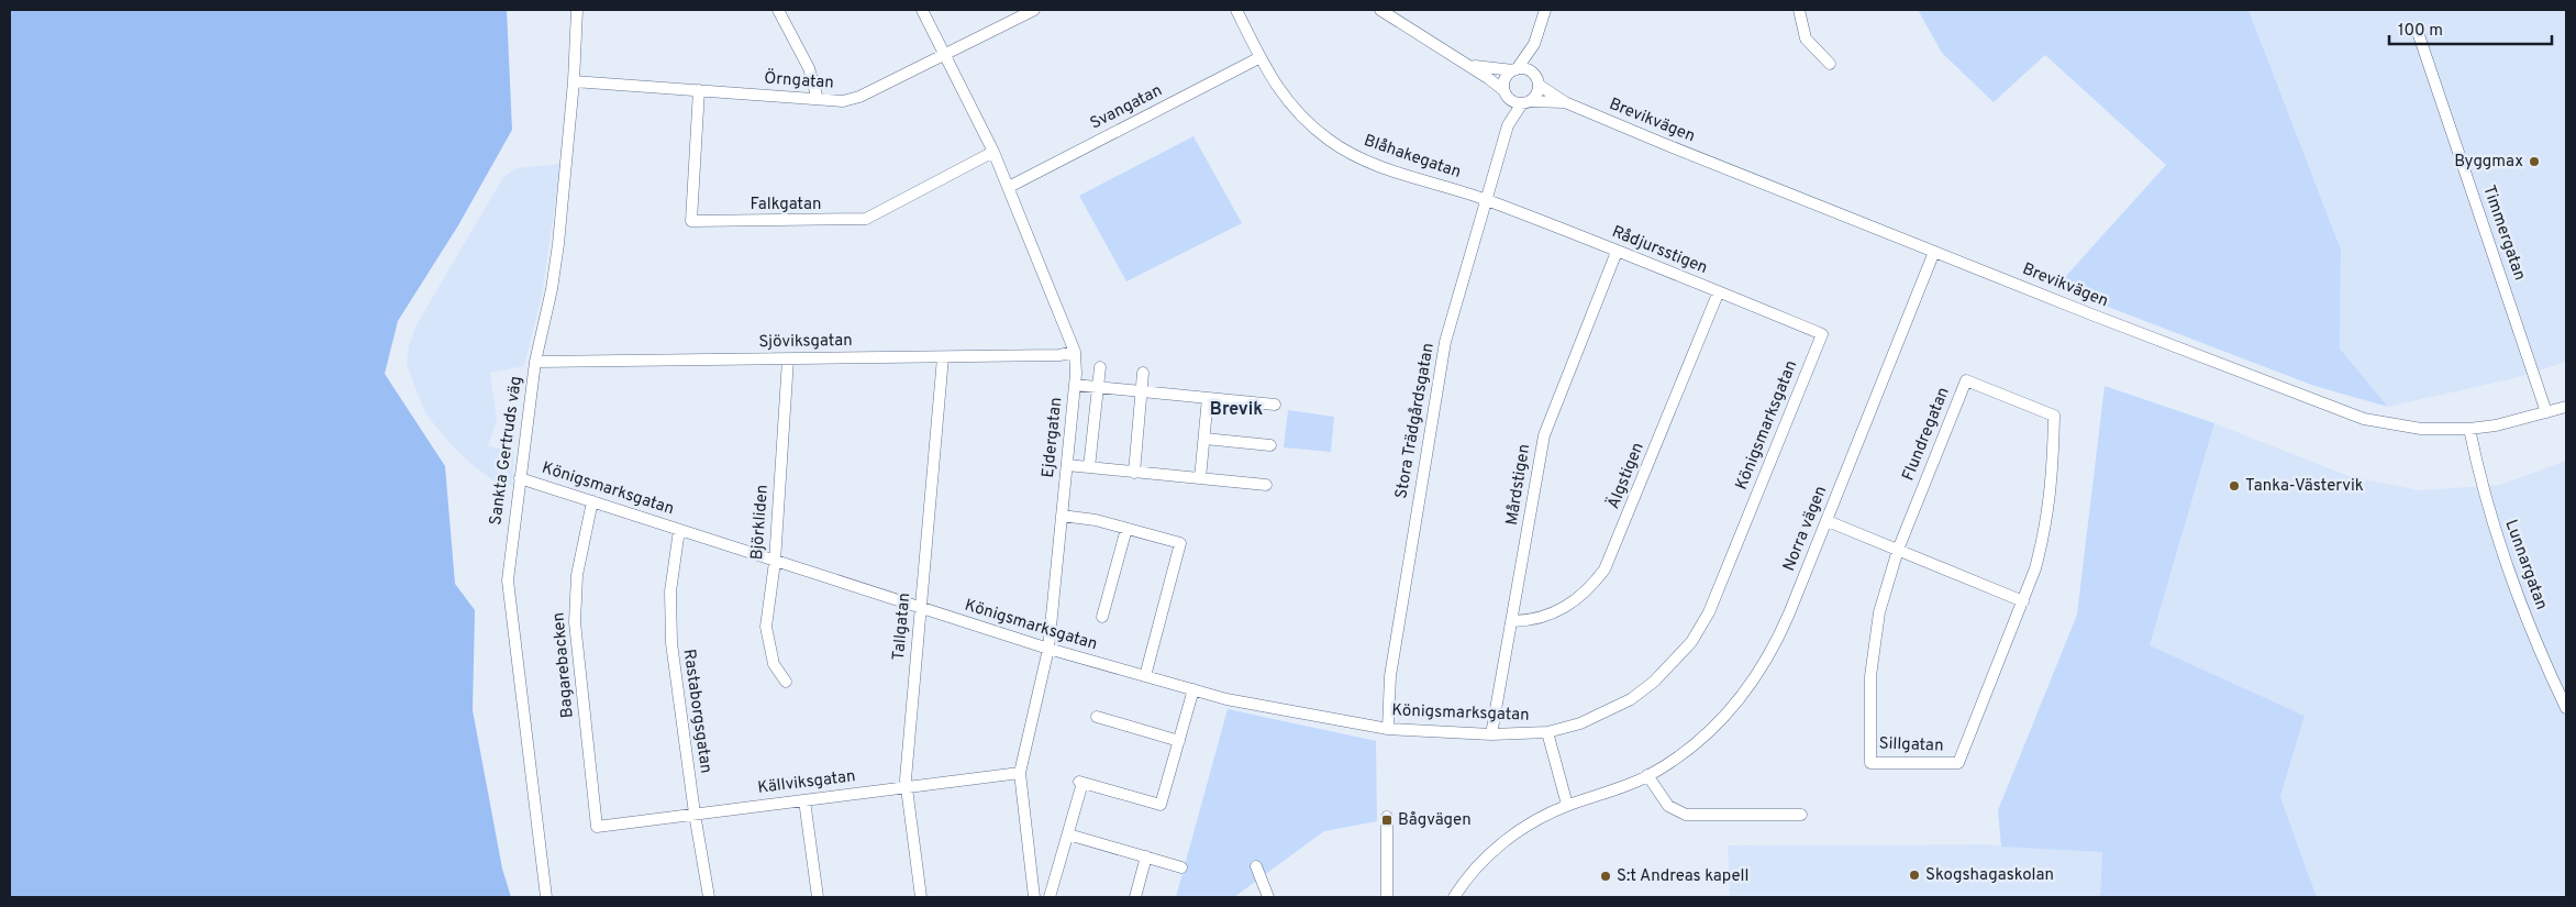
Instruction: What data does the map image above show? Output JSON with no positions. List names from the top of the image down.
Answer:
{
  "streets": {
    "street": [
      "Örngatan",
      "Svangatan",
      "Brevikvägen",
      "Blåhakegatan",
      "Falkgatan",
      "Timmergatan",
      "Rådjursstigen",
      "Sjöviksgatan",
      "Stora Trädgårdsgatan",
      "Königsmarksgatan",
      "Flundregatan",
      "Ejdergatan",
      "Sankta Gertruds väg",
      "Älgstigen",
      "Mårdstigen",
      "Björkliden",
      "Norra vägen",
      "Lunnargatan",
      "Tallgatan",
      "Bagarebacken",
      "Rastaborgsgatan",
      "Sillgatan",
      "Källviksgatan"
    ]
  },
  "crossings": [
    ["Örngatan", "Falkgatan"],
    ["Örngatan", "Ejdergatan"],
    ["Örngatan", "Sankta Gertruds väg"],
    ["Svangatan", "Blåhakegatan"],
    ["Svangatan", "Ejdergatan"],
    ["Brevikvägen", "Timmergatan"],
    ["Brevikvägen", "Stora Trädgårdsgatan"],
    ["Brevikvägen", "Norra vägen"],
    ["Brevikvägen", "Lunnargatan"],
    ["Blåhakegatan", "Rådjursstigen"],
    ["Blåhakegatan", "Stora Trädgårdsgatan"],
    ["Falkgatan", "Ejdergatan"],
    ["Rådjursstigen", "Stora Trädgårdsgatan"],
    ["Rådjursstigen", "Königsmarksgatan"],
    ["Rådjursstigen", "Älgstigen"],
    ["Rådjursstigen", "Mårdstigen"],
    ["Sjöviksgatan", "Ejdergatan"],
    ["Sjöviksgatan", "Sankta Gertruds väg"],
    ["Sjöviksgatan", "Björkliden"],
    ["Sjöviksgatan", "Tallgatan"],
    ["Stora Trädgårdsgatan", "Königsmarksgatan"],
    ["Königsmarksgatan", "Ejdergatan"],
    ["Königsmarksgatan", "Sankta Gertruds väg"],
    ["Königsmarksgatan", "Mårdstigen"],
    ["Königsmarksgatan", "Björkliden"],
    ["Königsmarksgatan", "Norra vägen"],
    ["Königsmarksgatan", "Tallgatan"],
    ["Königsmarksgatan", "Bagarebacken"],
    ["Königsmarksgatan", "Rastaborgsgatan"],
    ["Flundregatan", "Sillgatan"],
    ["Ejdergatan", "Källviksgatan"],
    ["Älgstigen", "Mårdstigen"],
    ["Tallgatan", "Källviksgatan"],
    ["Bagarebacken", "Källviksgatan"],
    ["Rastaborgsgatan", "Källviksgatan"]
  ],
  "districts": ["Brevik"],
  "places": {
    "other": [
      "Byggmax",
      "Tanka-Västervik",
      "Skogshagaskolan",
      "S:t Andreas kapell"
    ],
    "transit": ["Bågvägen"]
  },
  "scale_bar": "100 m"
}
